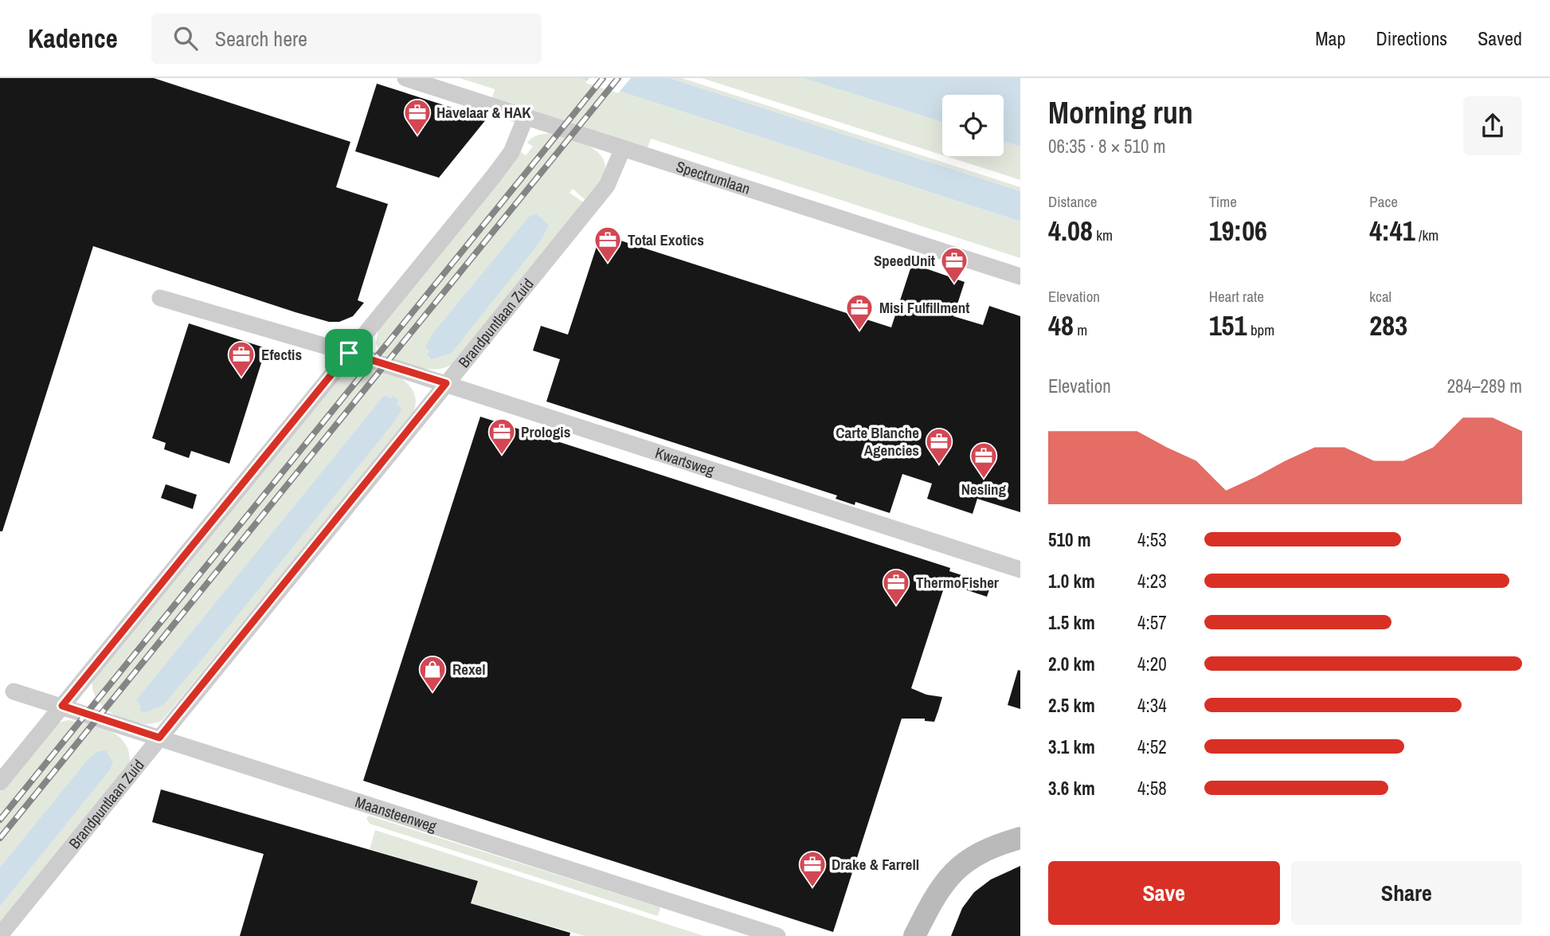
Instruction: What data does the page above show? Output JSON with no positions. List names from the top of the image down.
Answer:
{
  "streets": {
    "street": [
      "Spectrumlaan",
      "Brandpuntlaan Zuid",
      "Kwartsweg",
      "Maansteenweg"
    ]
  },
  "crossings": [
    ["Spectrumlaan", "Brandpuntlaan Zuid"],
    ["Brandpuntlaan Zuid", "Kwartsweg"],
    ["Brandpuntlaan Zuid", "Maansteenweg"]
  ],
  "places": {
    "office": [
      "Havelaar & HAK",
      "Total Exotics",
      "SpeedUnit",
      "Misi Fulfillment",
      "Efectis",
      "Prologis",
      "Carte Blanche Agencies",
      "Nesling",
      "ThermoFisher",
      "Drake & Farrell"
    ],
    "shop": ["Rexel"]
  },
  "page": {
    "header": "Kadence",
    "search": "Search here",
    "nav": ["Map", "Directions", "Saved"],
    "heading": ["Morning run", "06:35 · 8 × 510 m"],
    "stats": [
      ["Distance", "4.08 km"],
      ["Time", "19:06"],
      ["Pace", "4:41 /km"],
      ["Elevation", "48 m"],
      ["Heart rate", "151 bpm"],
      ["kcal", "283"]
    ],
    "chart": ["Elevation", "284–289 m"],
    "list": [
      {
        "name": "510 m",
        "note": "4:53"
      },
      {
        "name": "1.0 km",
        "note": "4:23"
      },
      {
        "name": "1.5 km",
        "note": "4:57"
      },
      {
        "name": "2.0 km",
        "note": "4:20"
      },
      {
        "name": "2.5 km",
        "note": "4:34"
      },
      {
        "name": "3.1 km",
        "note": "4:52"
      },
      {
        "name": "3.6 km",
        "note": "4:58"
      }
    ],
    "buttons": ["Save", "Share"]
  }
}
